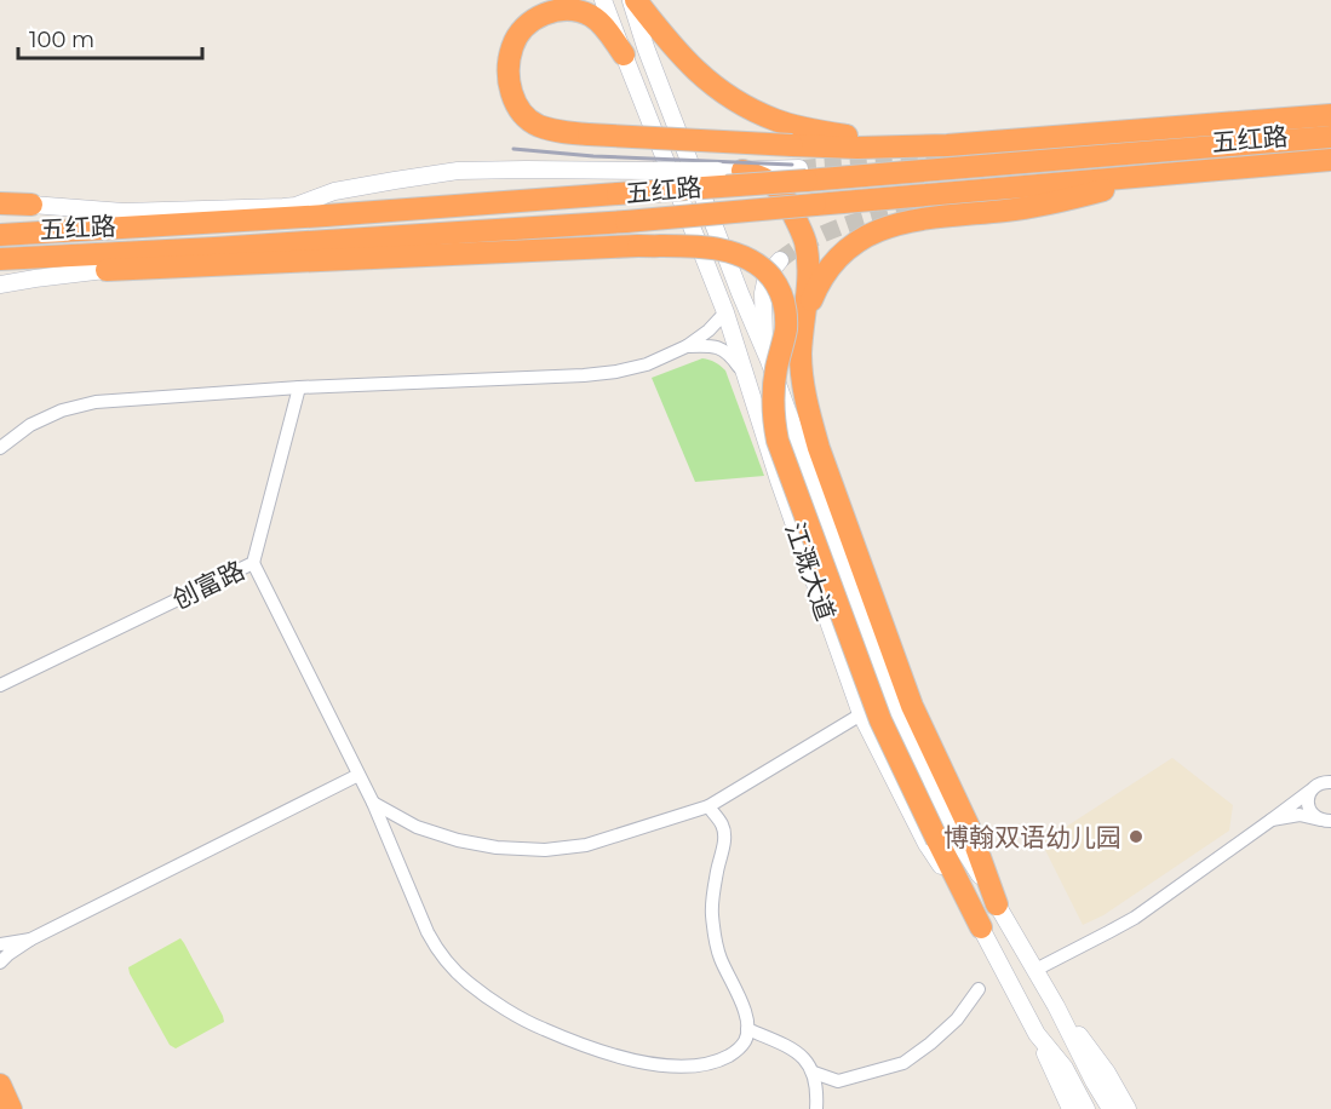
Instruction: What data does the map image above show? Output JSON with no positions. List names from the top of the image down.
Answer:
{
  "streets": {
    "highway": ["五红路"],
    "main road": ["江溉大道"],
    "street": ["创富路"]
  },
  "places": ["博翰双语幼儿园"],
  "scale_bar": "100 m"
}
